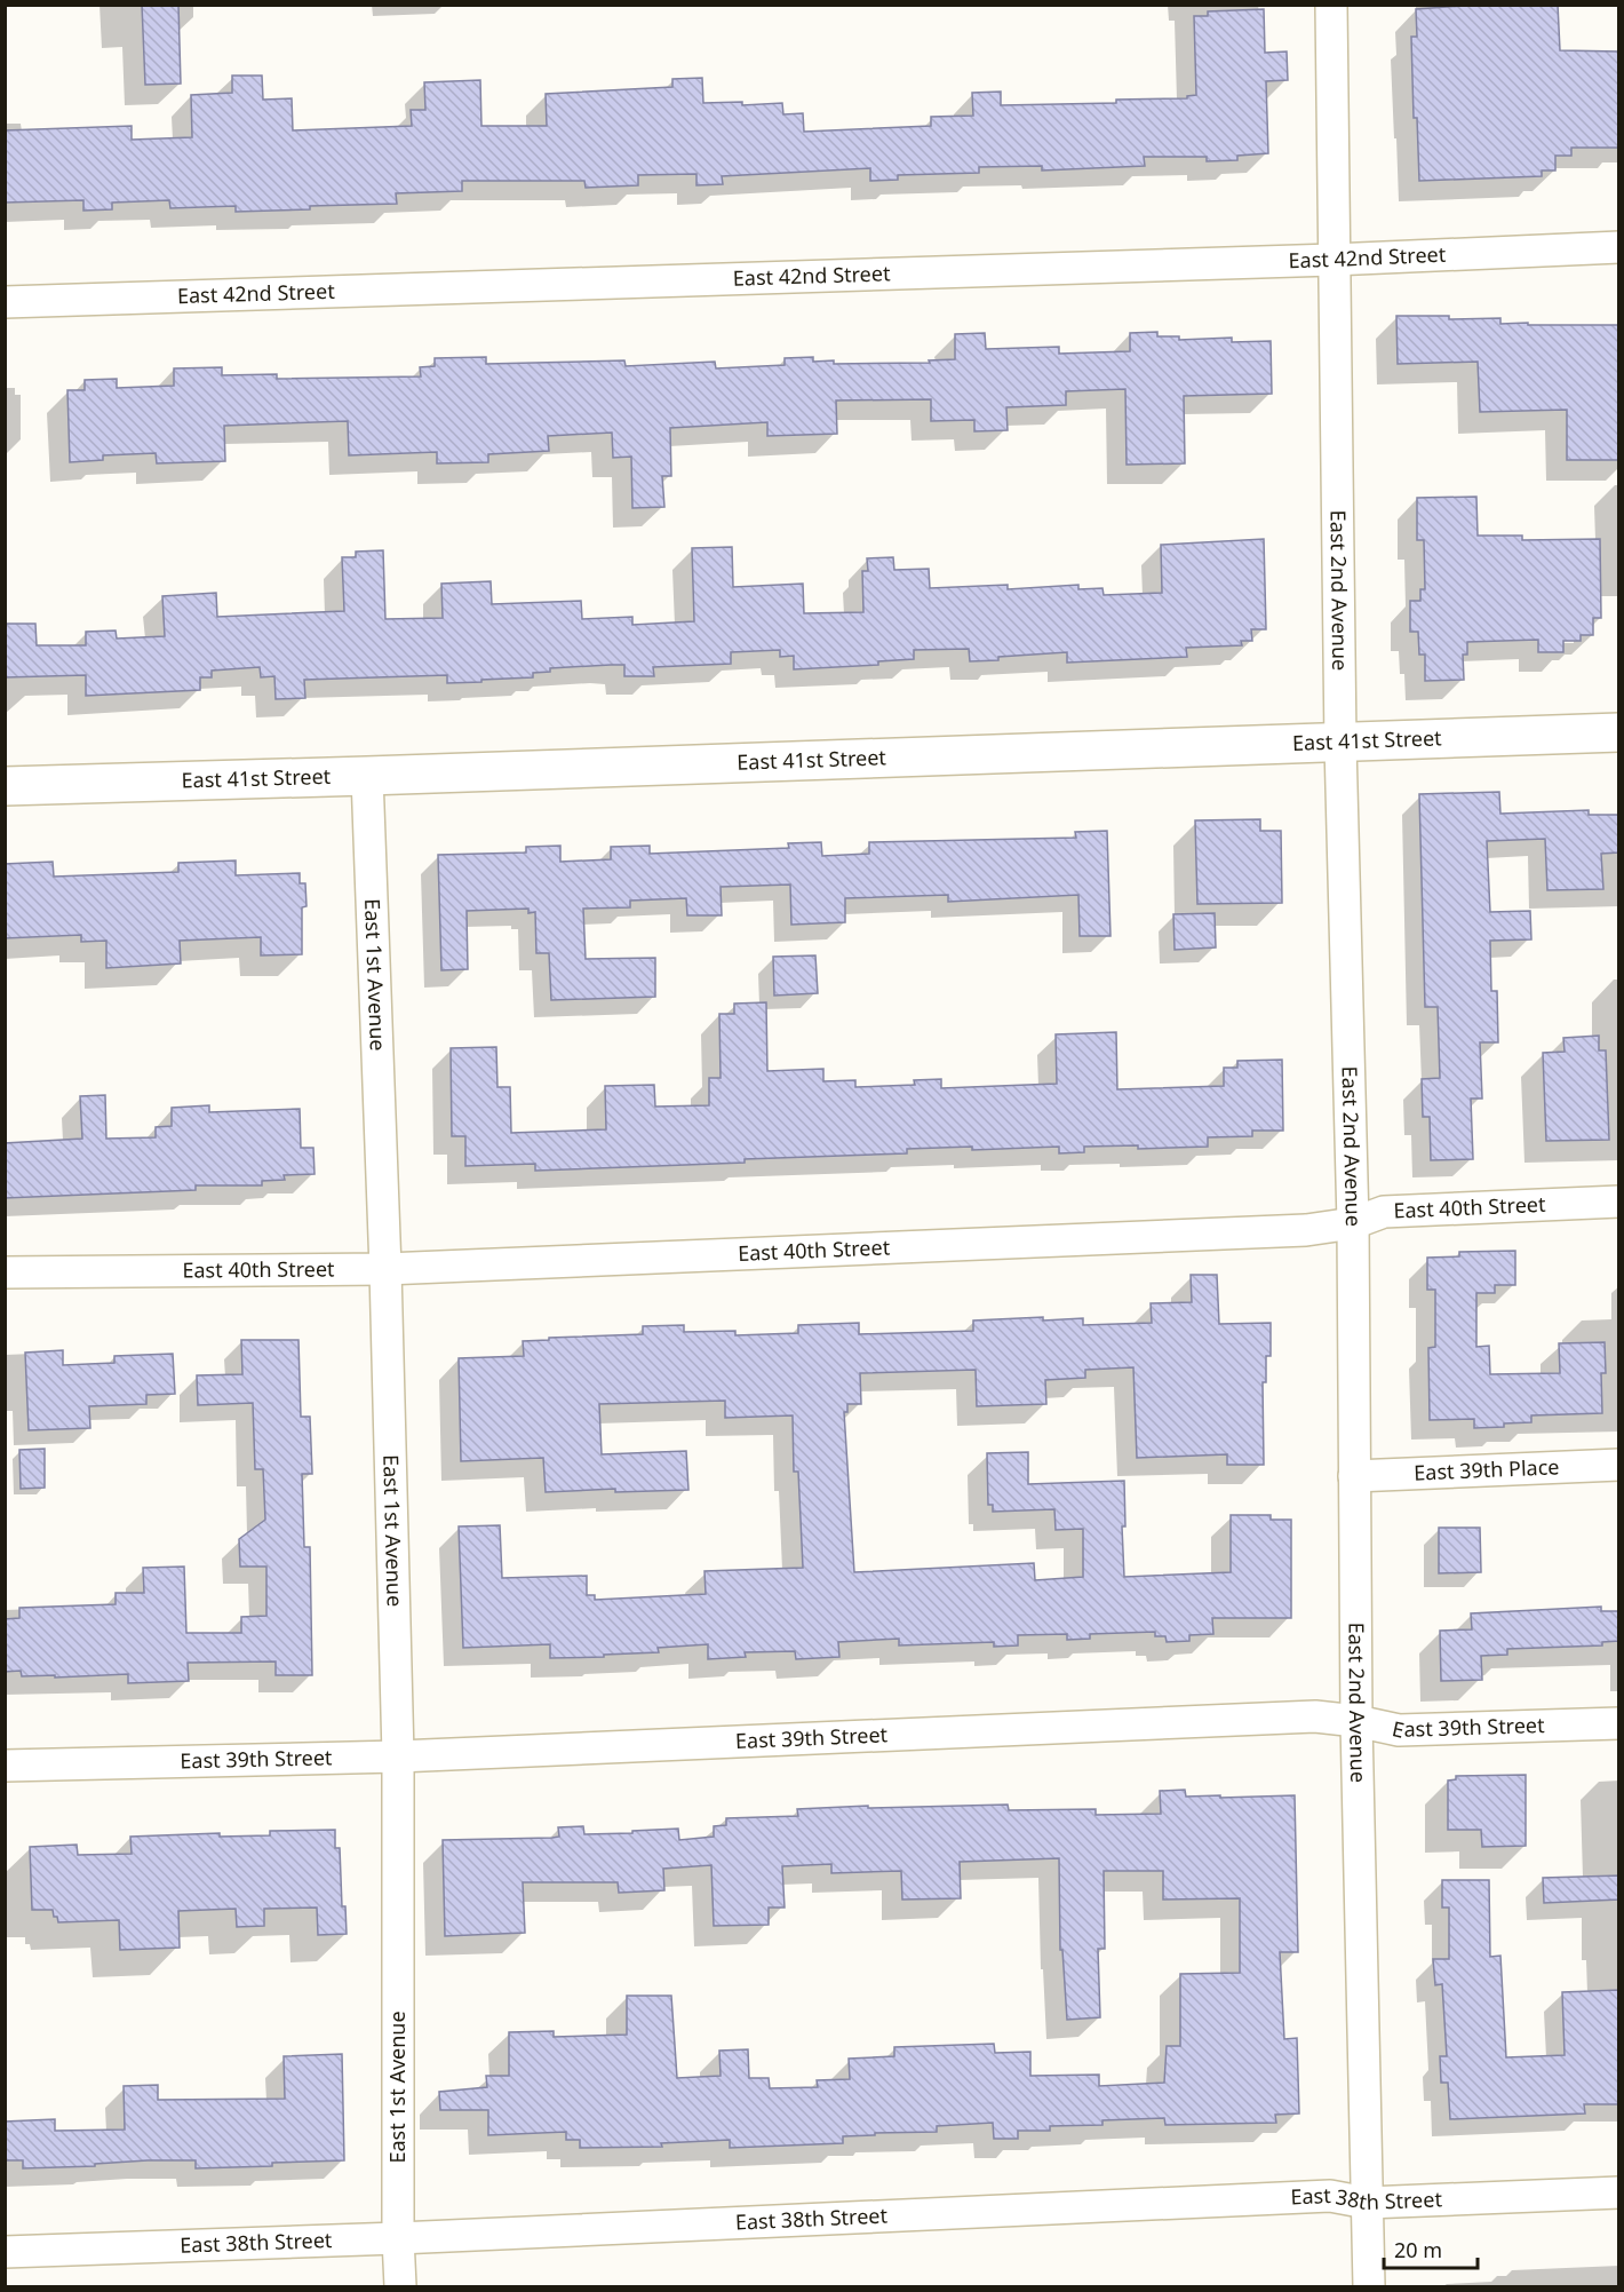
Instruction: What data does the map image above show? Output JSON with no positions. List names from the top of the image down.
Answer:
{
  "streets": {
    "street": [
      "East 42nd Street",
      "East 2nd Avenue",
      "East 41st Street",
      "East 1st Avenue",
      "East 40th Street",
      "East 39th Place",
      "East 39th Street",
      "East 38th Street"
    ]
  },
  "crossings": [
    ["East 42nd Street", "East 2nd Avenue"],
    ["East 2nd Avenue", "East 41st Street"],
    ["East 2nd Avenue", "East 40th Street"],
    ["East 2nd Avenue", "East 39th Place"],
    ["East 2nd Avenue", "East 39th Street"],
    ["East 2nd Avenue", "East 38th Street"],
    ["East 41st Street", "East 1st Avenue"],
    ["East 1st Avenue", "East 40th Street"],
    ["East 1st Avenue", "East 39th Street"],
    ["East 1st Avenue", "East 38th Street"]
  ],
  "scale_bar": "20 m"
}
